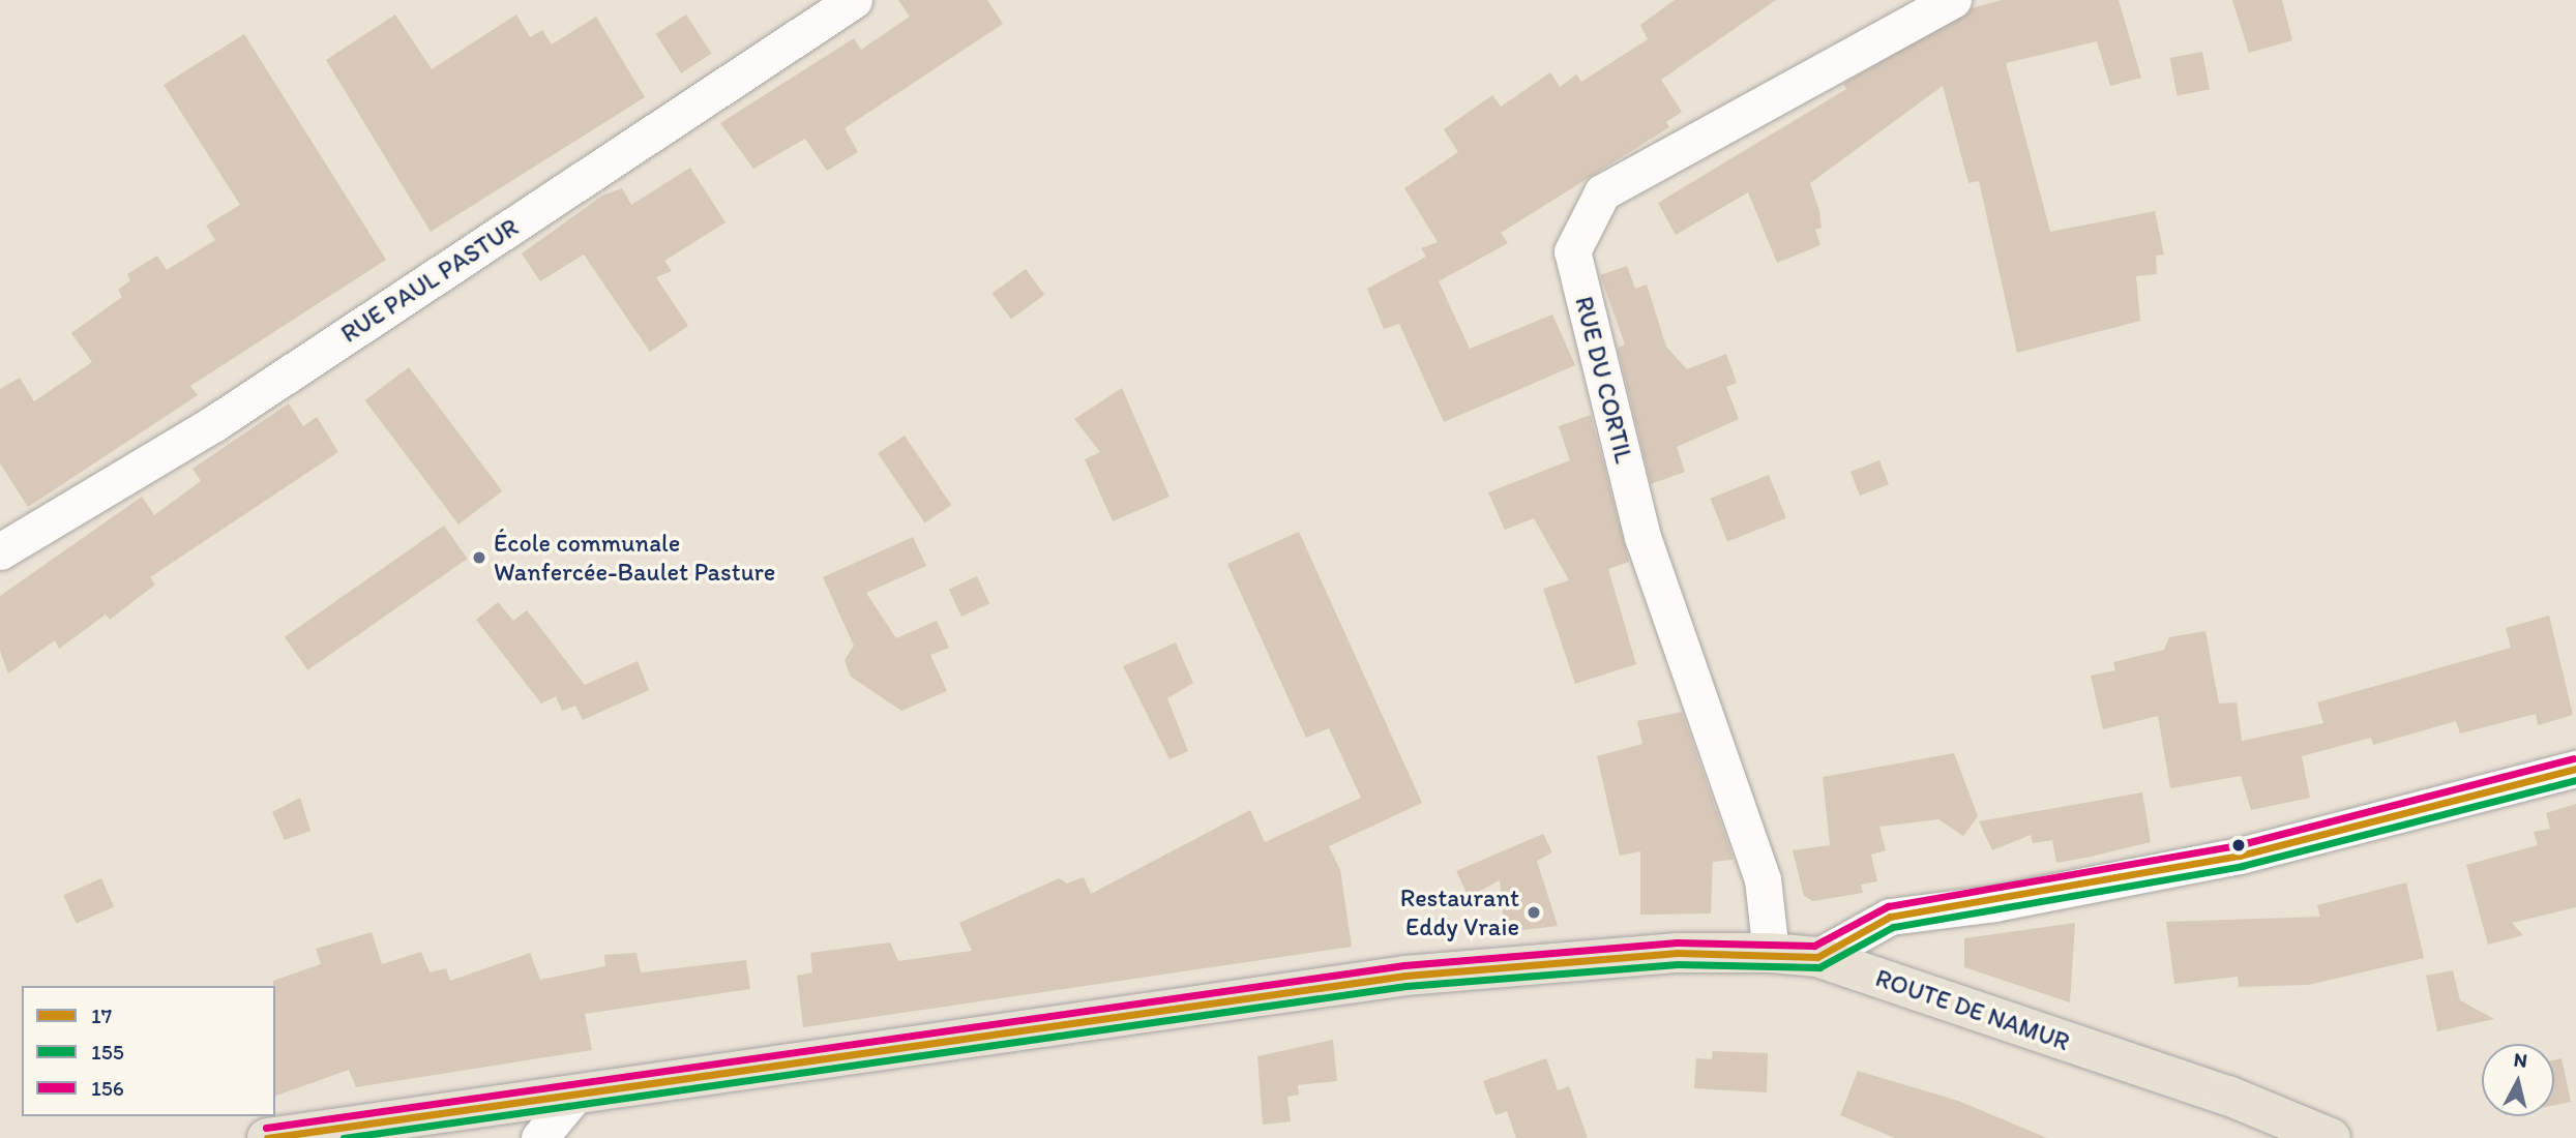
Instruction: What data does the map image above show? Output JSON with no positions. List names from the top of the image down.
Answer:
{
  "streets": {
    "main road": ["ROUTE DE NAMUR"],
    "street": ["RUE PAUL PASTUR", "RUE DU CORTIL"]
  },
  "crossings": [
    ["RUE DU CORTIL", "ROUTE DE NAMUR"]
  ],
  "places": ["École communale Wanfercée-Baulet Pasture", "Restaurant Eddy Vraie"],
  "lines": ["transit line 156", "transit line 17", "transit line 155"],
  "legend": ["17", "155", "156"],
  "north": "top"
}
